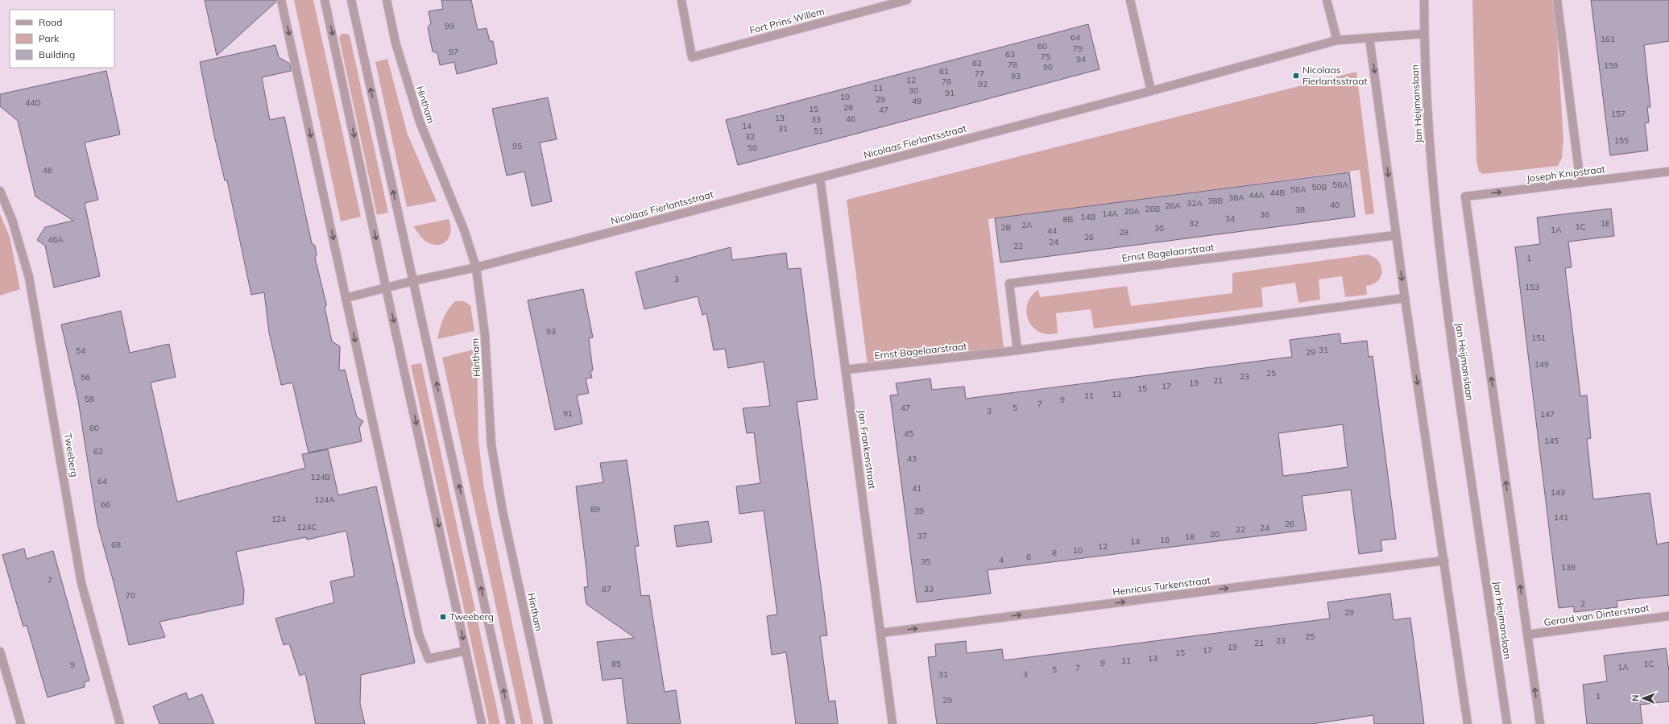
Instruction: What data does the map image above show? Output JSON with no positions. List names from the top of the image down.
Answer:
{
  "streets": {
    "street": [
      "Fort Prins Willem",
      "Jan Heijmanslaan",
      "Hintham",
      "Nicolaas Fierlantsstraat",
      "Joseph Knipstraat",
      "Ernst Bagelaarstraat",
      "Jan Frankenstraat",
      "Tweeberg",
      "Henricus Turkenstraat",
      "Gerard van Dinterstraat"
    ]
  },
  "crossings": [
    ["Jan Heijmanslaan", "Nicolaas Fierlantsstraat"],
    ["Hintham", "Nicolaas Fierlantsstraat"],
    ["Nicolaas Fierlantsstraat", "Jan Frankenstraat"],
    ["Joseph Knipstraat", "Gerard van Dinterstraat"],
    ["Ernst Bagelaarstraat", "Jan Frankenstraat"],
    ["Jan Frankenstraat", "Henricus Turkenstraat"]
  ],
  "one_way": ["Henricus Turkenstraat"],
  "places": {
    "transit": ["Nicolaas Fierlantsstraat", "Tweeberg"]
  },
  "house_numbers": [
    "99",
    "64",
    "161",
    "60",
    "79",
    "97",
    "63",
    "75",
    "94",
    "62",
    "78",
    "159",
    "90",
    "61",
    "77",
    "93",
    "12",
    "76",
    "92",
    "11",
    "30",
    "91",
    "10",
    "29",
    "48",
    "44D",
    "28",
    "15",
    "47",
    "157",
    "13",
    "46",
    "33",
    "14",
    "31",
    "51",
    "32",
    "155",
    "95",
    "50",
    "46",
    "56A",
    "50B",
    "50A",
    "44B",
    "44A",
    "38A",
    "38B",
    "32A",
    "40",
    "26A",
    "26B",
    "38",
    "20A",
    "14A",
    "36",
    "14B",
    "34",
    "8B",
    "32",
    "1E",
    "2A",
    "1C",
    "2B",
    "30",
    "1A",
    "44",
    "28",
    "26",
    "46A",
    "24",
    "22",
    "1",
    "3",
    "153",
    "93",
    "151",
    "31",
    "54",
    "29",
    "149",
    "25",
    "23",
    "56",
    "21",
    "19",
    "17",
    "15",
    "13",
    "11",
    "58",
    "9",
    "7",
    "47",
    "5",
    "3",
    "91",
    "147",
    "60",
    "45",
    "145",
    "62",
    "43",
    "124B",
    "64",
    "41",
    "143",
    "124A",
    "66",
    "89",
    "39",
    "141",
    "124",
    "26",
    "124C",
    "24",
    "22",
    "20",
    "37",
    "18",
    "16",
    "14",
    "68",
    "12",
    "10",
    "8",
    "6",
    "4",
    "35",
    "139",
    "7",
    "87",
    "33",
    "70",
    "2",
    "29",
    "25",
    "23",
    "21",
    "19",
    "17",
    "15",
    "13",
    "11",
    "9",
    "85",
    "1C",
    "9",
    "1A",
    "7",
    "5",
    "31",
    "3",
    "1",
    "29"
  ],
  "legend": ["Road", "Park", "Building"],
  "north": "left"
}
